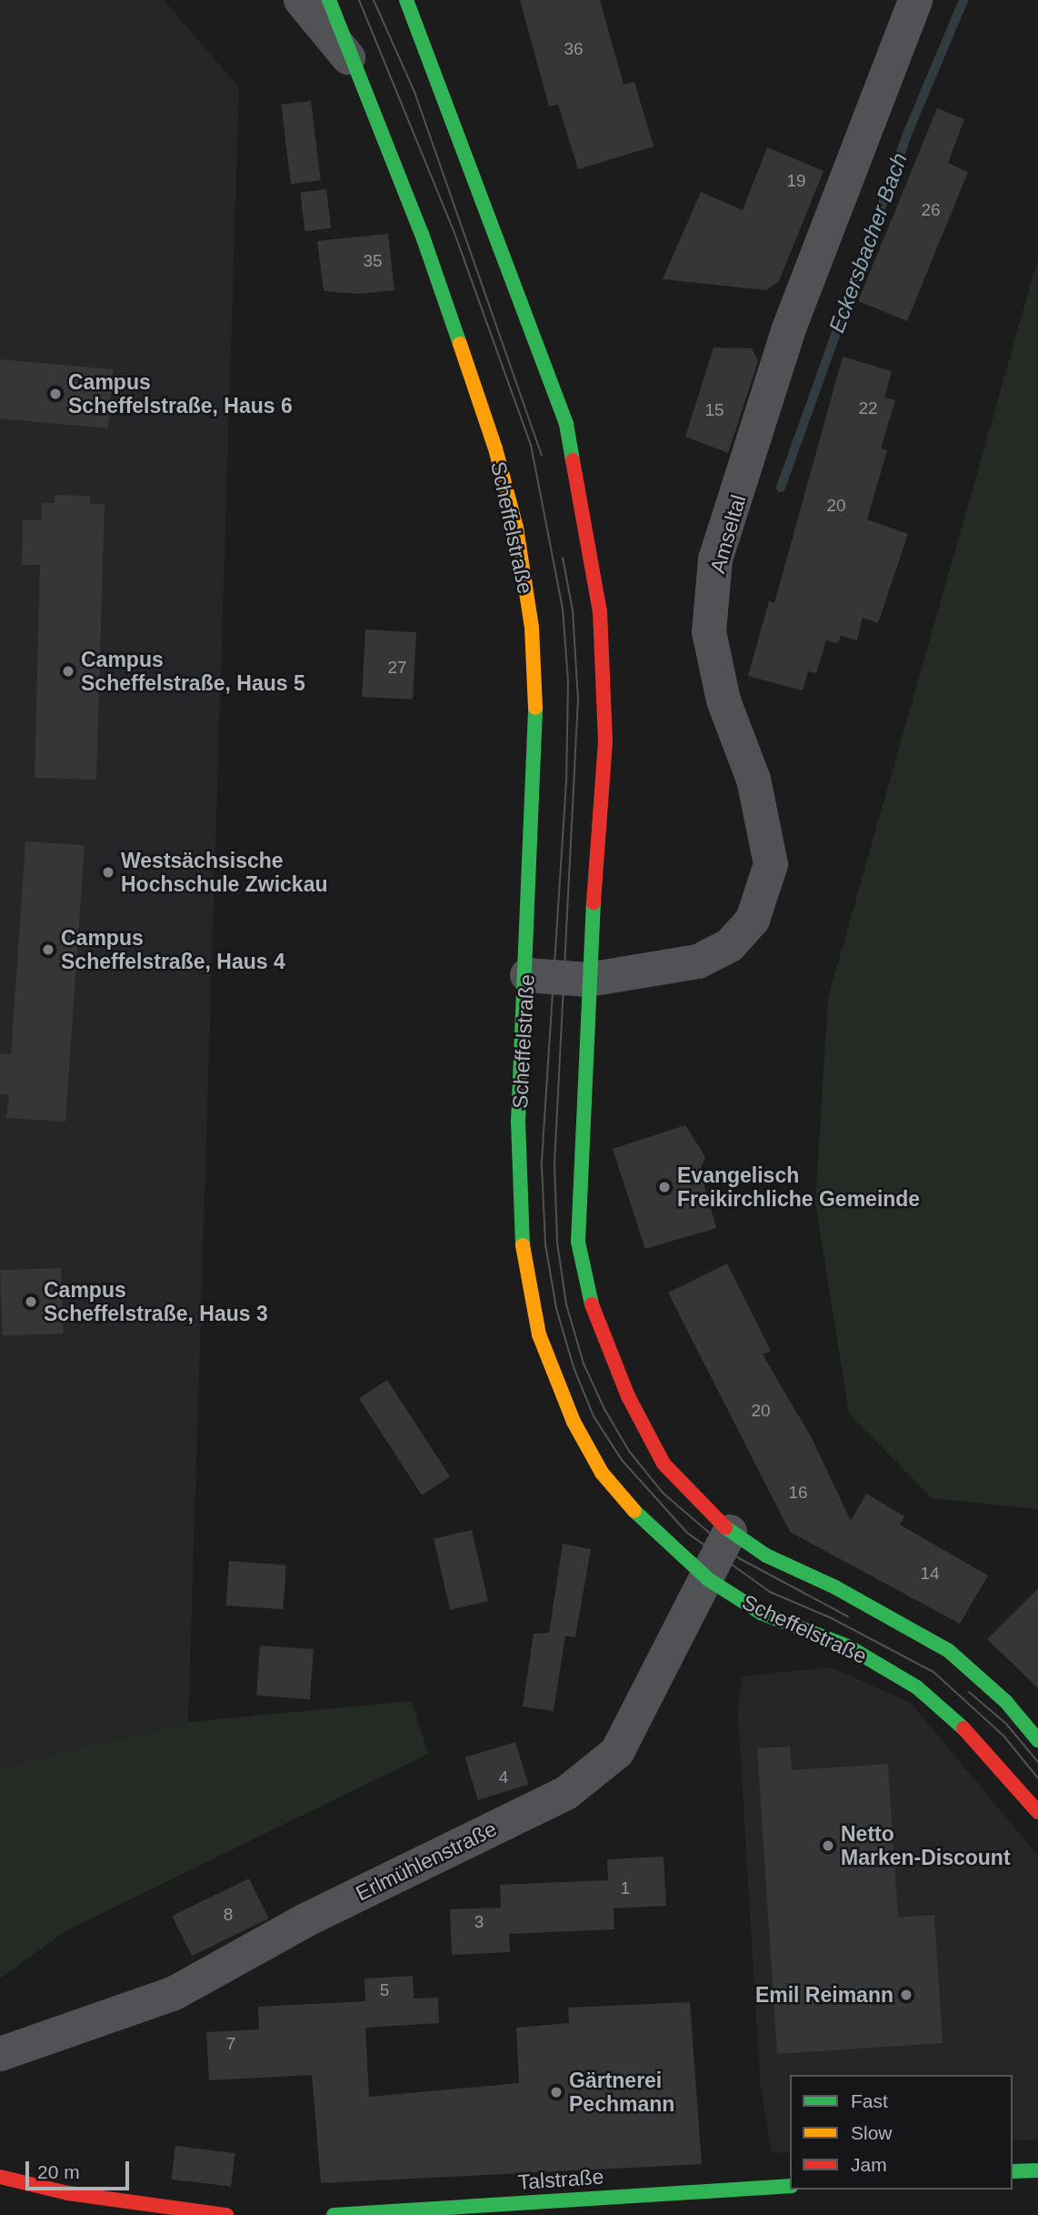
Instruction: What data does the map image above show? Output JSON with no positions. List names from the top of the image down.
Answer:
{
  "streets": {
    "street": [
      "Scheffelstraße",
      "Amseltal",
      "Erlmühlenstraße",
      "Talstraße"
    ]
  },
  "crossings": [
    ["Scheffelstraße", "Amseltal"],
    ["Scheffelstraße", "Erlmühlenstraße"]
  ],
  "water": ["Eckersbacher Bach"],
  "places": [
    "Campus Scheffelstraße, Haus 6",
    "Campus Scheffelstraße, Haus 5",
    "Westsächsische Hochschule Zwickau",
    "Campus Scheffelstraße, Haus 4",
    "Evangelisch Freikirchliche Gemeinde",
    "Campus Scheffelstraße, Haus 3",
    "Netto Marken-Discount",
    "Emil Reimann",
    "Gärtnerei Pechmann"
  ],
  "house_numbers": [
    "36",
    "19",
    "26",
    "35",
    "22",
    "15",
    "20",
    "27",
    "20",
    "16",
    "14",
    "4",
    "1",
    "8",
    "3",
    "5",
    "7"
  ],
  "legend": ["Fast", "Slow", "Jam"],
  "scale_bar": "20 m"
}
